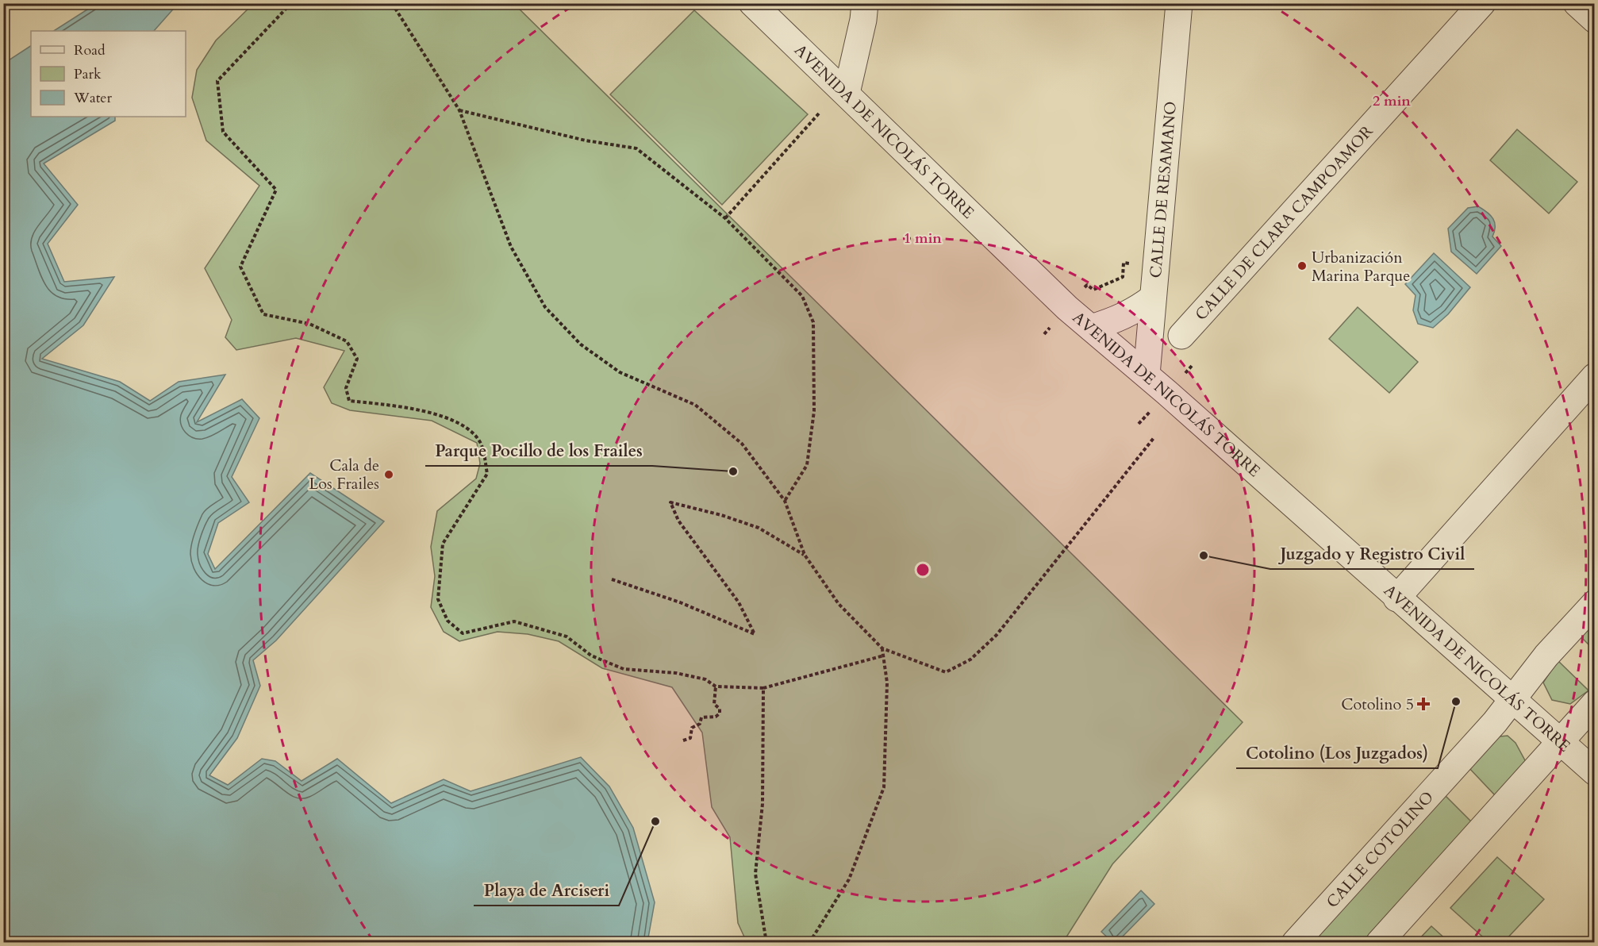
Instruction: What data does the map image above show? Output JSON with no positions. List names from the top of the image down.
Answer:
{
  "streets": {
    "street": [
      "AVENIDA DE NICOLÁS TORRE",
      "CALLE DE RESAMANO",
      "CALLE DE CLARA CAMPOAMOR",
      "CALLE COTOLINO"
    ]
  },
  "crossings": [
    ["AVENIDA DE NICOLÁS TORRE", "CALLE DE RESAMANO"],
    ["AVENIDA DE NICOLÁS TORRE", "CALLE COTOLINO"]
  ],
  "places": {
    "other": [
      "Urbanización Marina Parque",
      "Parque Pocillo de los Frailes",
      "Cala de Los Frailes",
      "Juzgado y Registro Civil",
      "Cotolino (Los Juzgados)",
      "Playa de Arciseri"
    ],
    "health": ["Cotolino 5"]
  },
  "legend": ["Road", "Park", "Water"],
  "rings": ["2 min", "1 min"]
}
